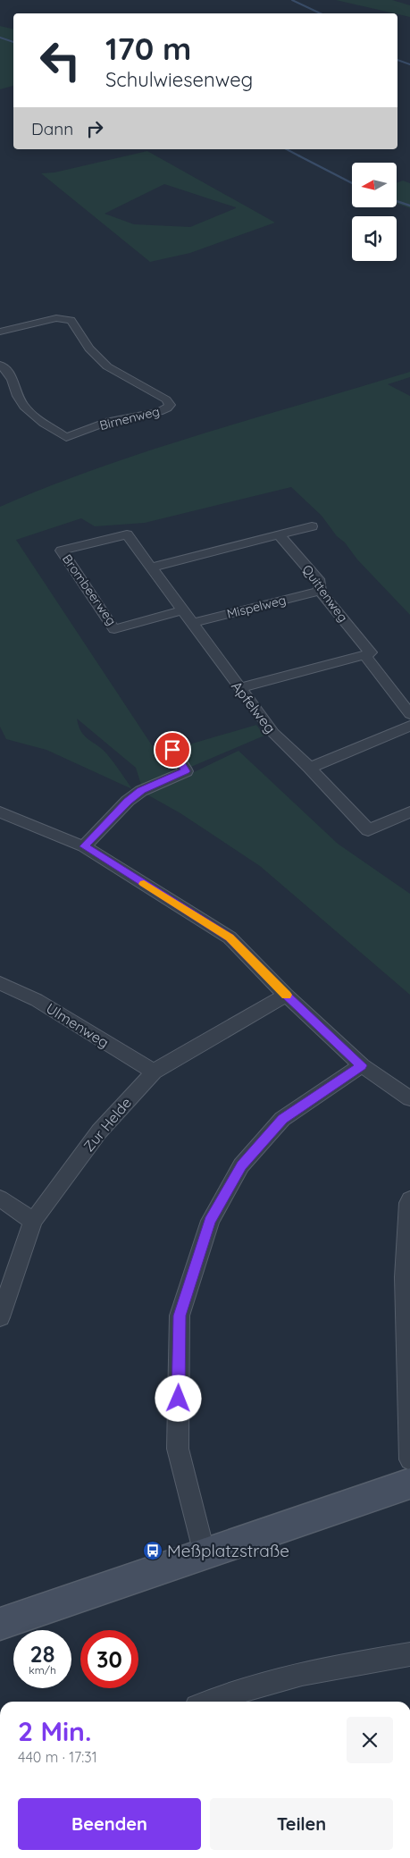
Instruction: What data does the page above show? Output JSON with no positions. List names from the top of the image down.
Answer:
{
  "streets": {
    "street": [
      "Birnenweg",
      "Brombeerweg",
      "Quittenweg",
      "Mispelweg",
      "Apfelweg",
      "Ulmenweg",
      "Zur Helde"
    ]
  },
  "crossings": [
    ["Brombeerweg", "Apfelweg"],
    ["Quittenweg", "Mispelweg"],
    ["Mispelweg", "Apfelweg"],
    ["Ulmenweg", "Zur Helde"]
  ],
  "places": {
    "bus stop": ["Meßplatzstraße"]
  },
  "north": "left",
  "page": {
    "turn": ["170 m", "Schulwiesenweg"],
    "then": "Dann",
    "speed": "28 km/h",
    "limit": "30",
    "heading": ["2 Min.", "440 m · 17:31"],
    "buttons": ["Beenden", "Teilen"]
  }
}
